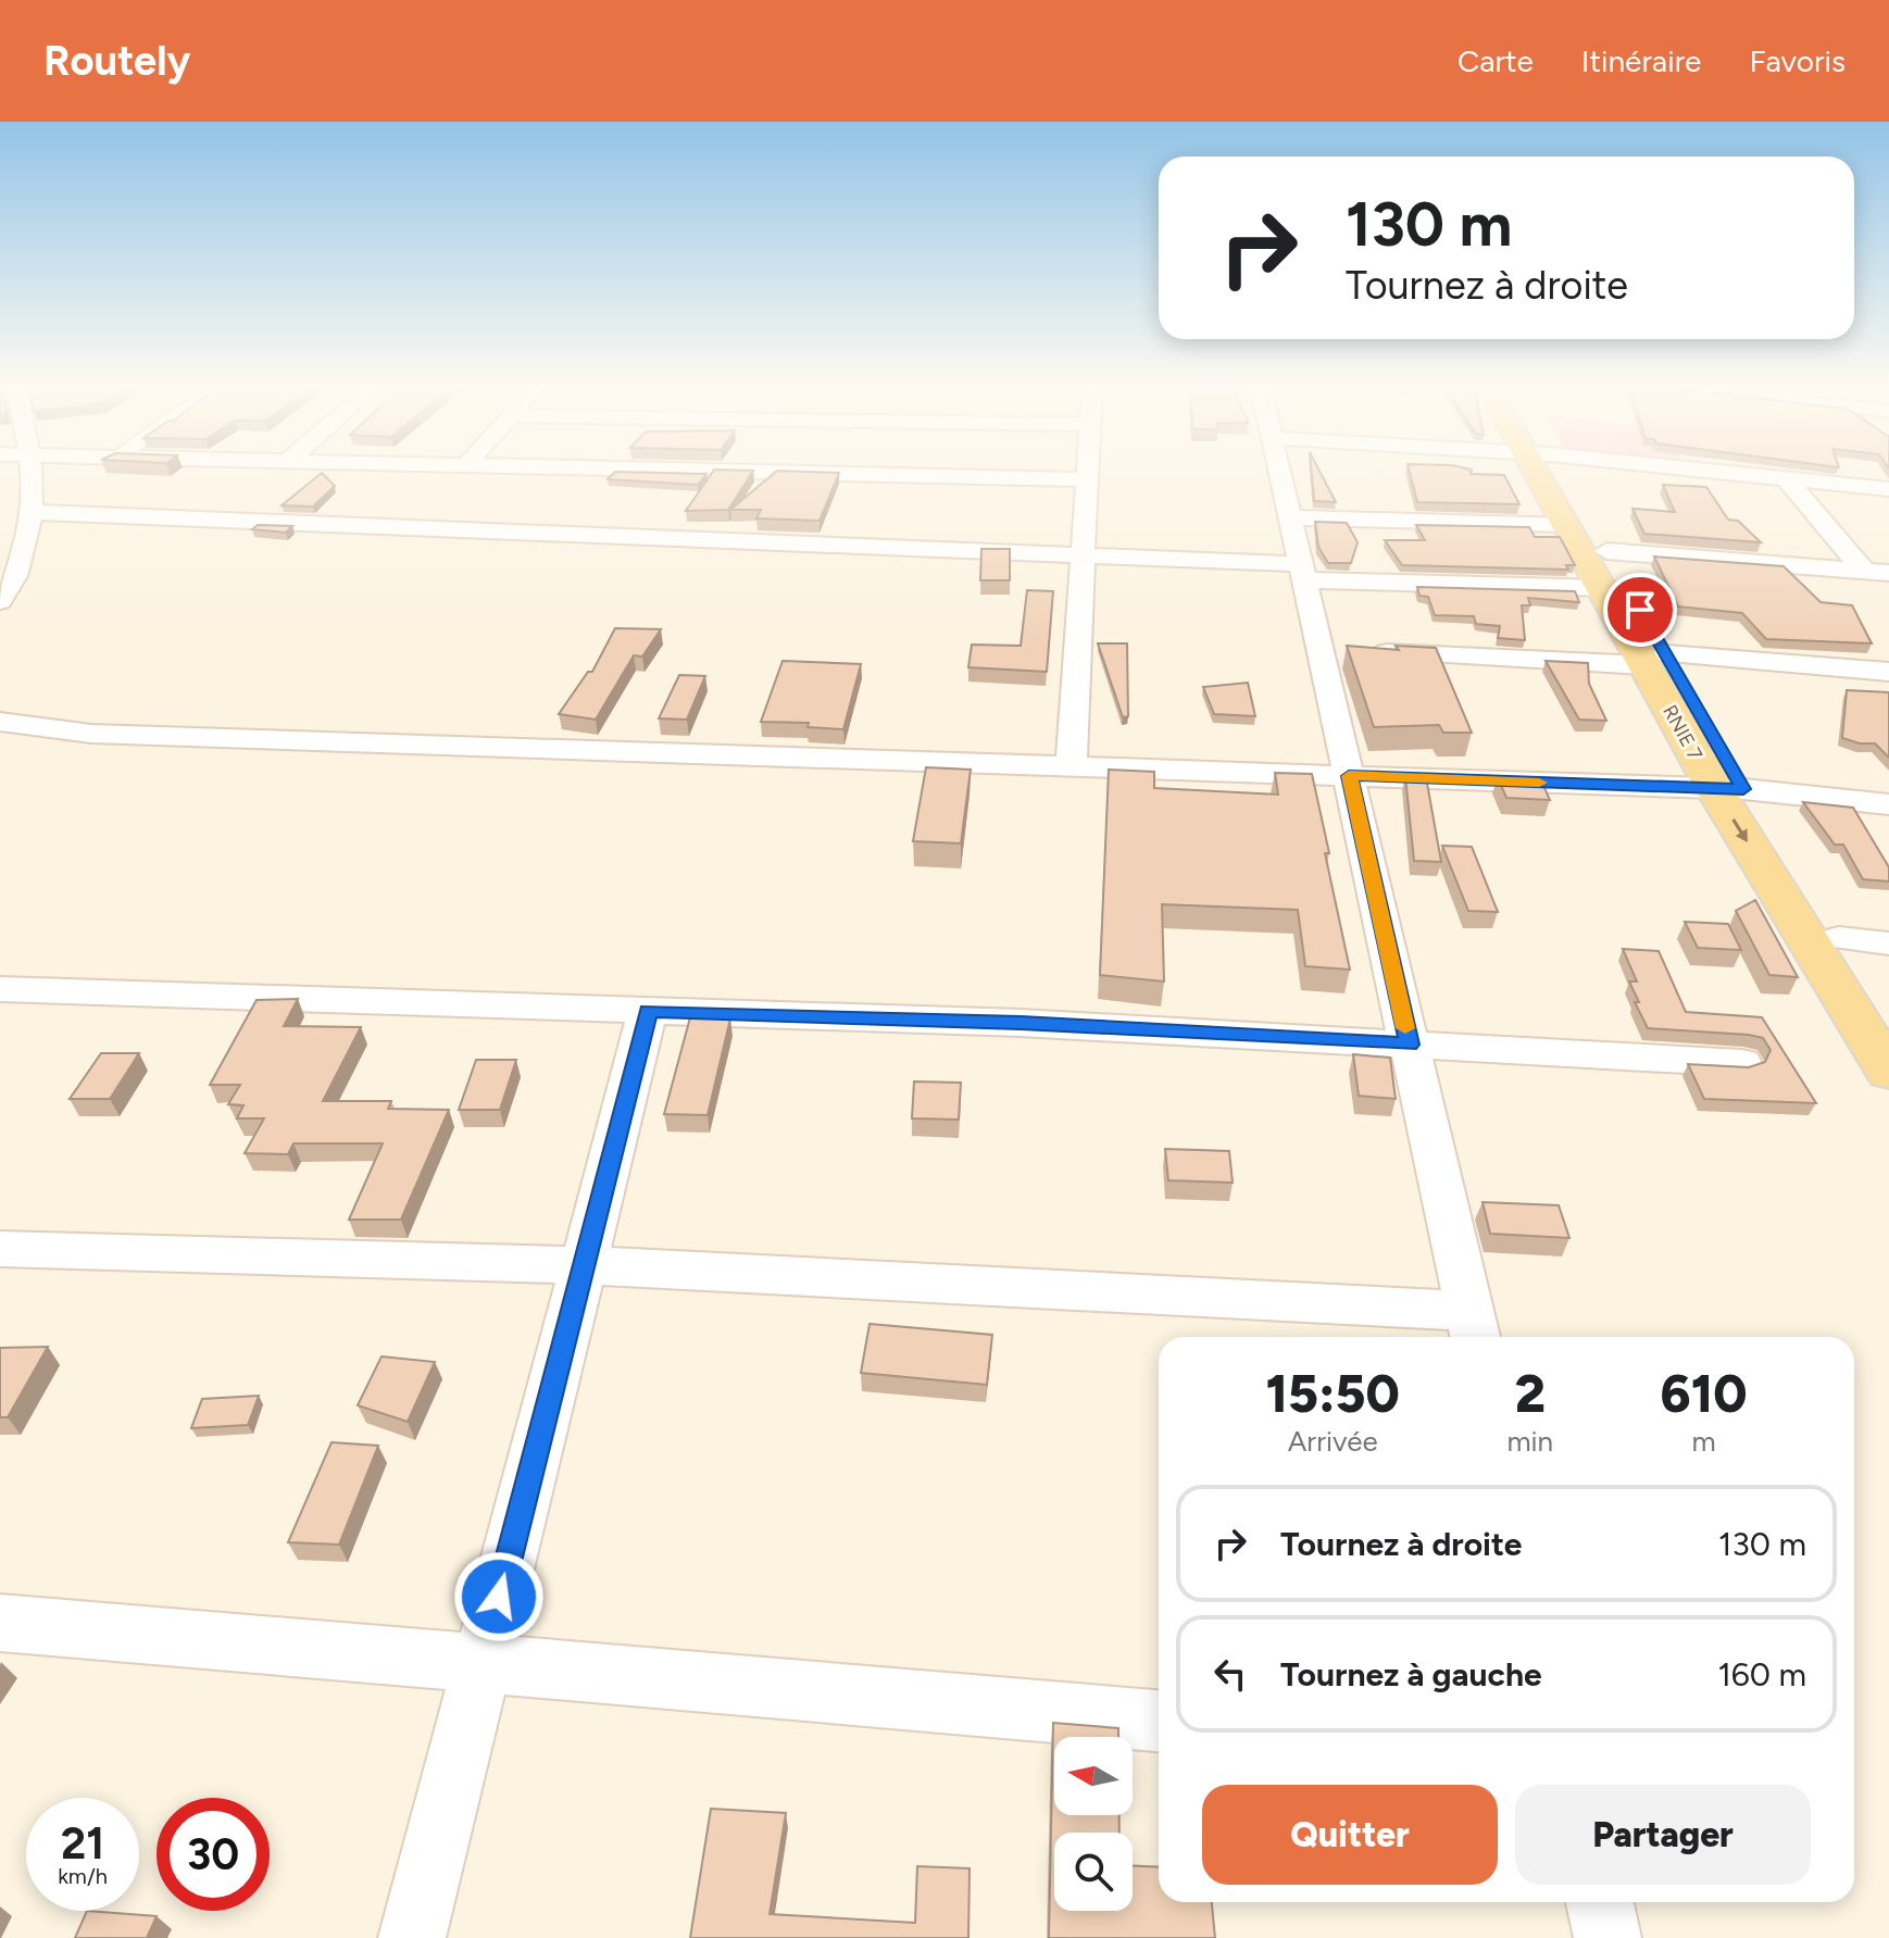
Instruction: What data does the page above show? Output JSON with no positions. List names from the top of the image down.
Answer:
{
  "streets": {
    "main road": ["RNIE 7"]
  },
  "north": "left",
  "page": {
    "header": "Routely",
    "nav": ["Carte", "Itinéraire", "Favoris"],
    "turn": ["130 m", "Tournez à droite"],
    "eta": [
      "15:50",
      "Arrivée",
      "2",
      "min",
      "610",
      "m"
    ],
    "list": [
      {
        "name": "Tournez à droite",
        "value": "130 m"
      },
      {
        "name": "Tournez à gauche",
        "value": "160 m"
      }
    ],
    "buttons": ["Quitter", "Partager"],
    "speed": "21 km/h",
    "limit": "30"
  }
}
